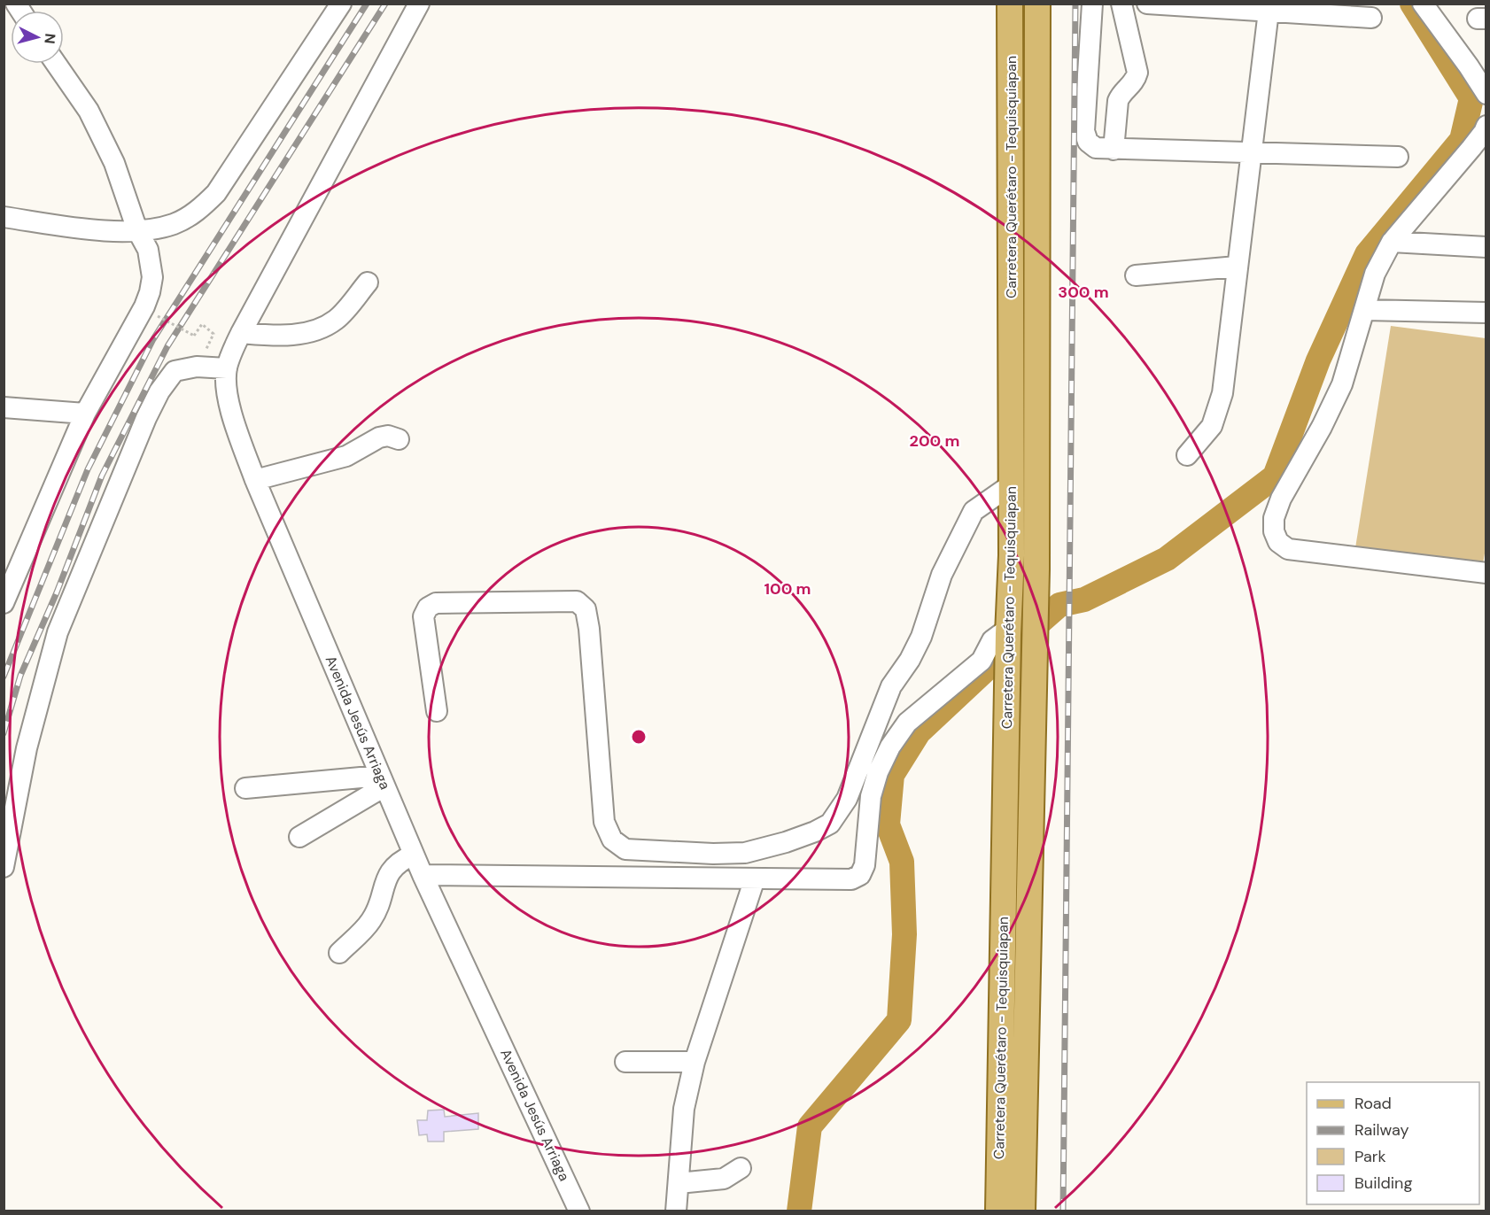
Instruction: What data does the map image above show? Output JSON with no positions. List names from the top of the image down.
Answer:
{
  "streets": {
    "main road": ["Carretera Querétaro - Tequisquiapan"],
    "street": ["Avenida Jesús Arriaga"]
  },
  "legend": [
    "Road",
    "Railway",
    "Park",
    "Building"
  ],
  "north": "right",
  "rings": ["300 m", "200 m", "100 m"]
}
